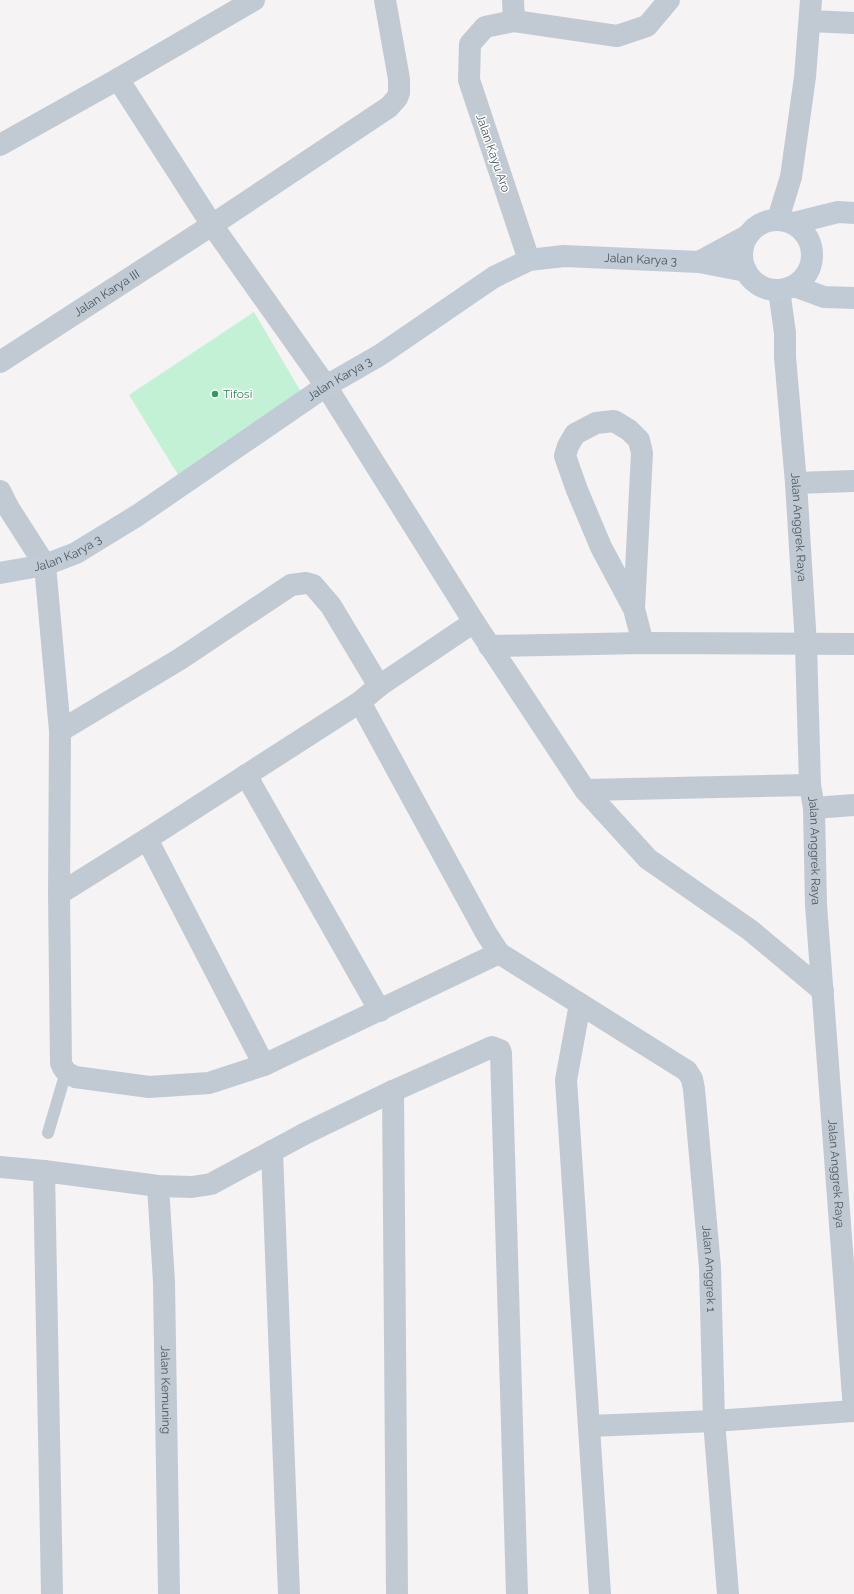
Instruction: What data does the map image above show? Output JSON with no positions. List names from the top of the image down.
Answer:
{
  "streets": {
    "street": [
      "Jalan Kayu Aro",
      "Jalan Karya 3",
      "Jalan Karya III",
      "Jalan Anggrek Raya",
      "Jalan Anggrek 1",
      "Jalan Kemuning"
    ]
  },
  "crossings": [
    ["Jalan Kayu Aro", "Jalan Karya 3"],
    ["Jalan Karya 3", "Jalan Anggrek Raya"]
  ],
  "places": ["Tifosi"]
}
